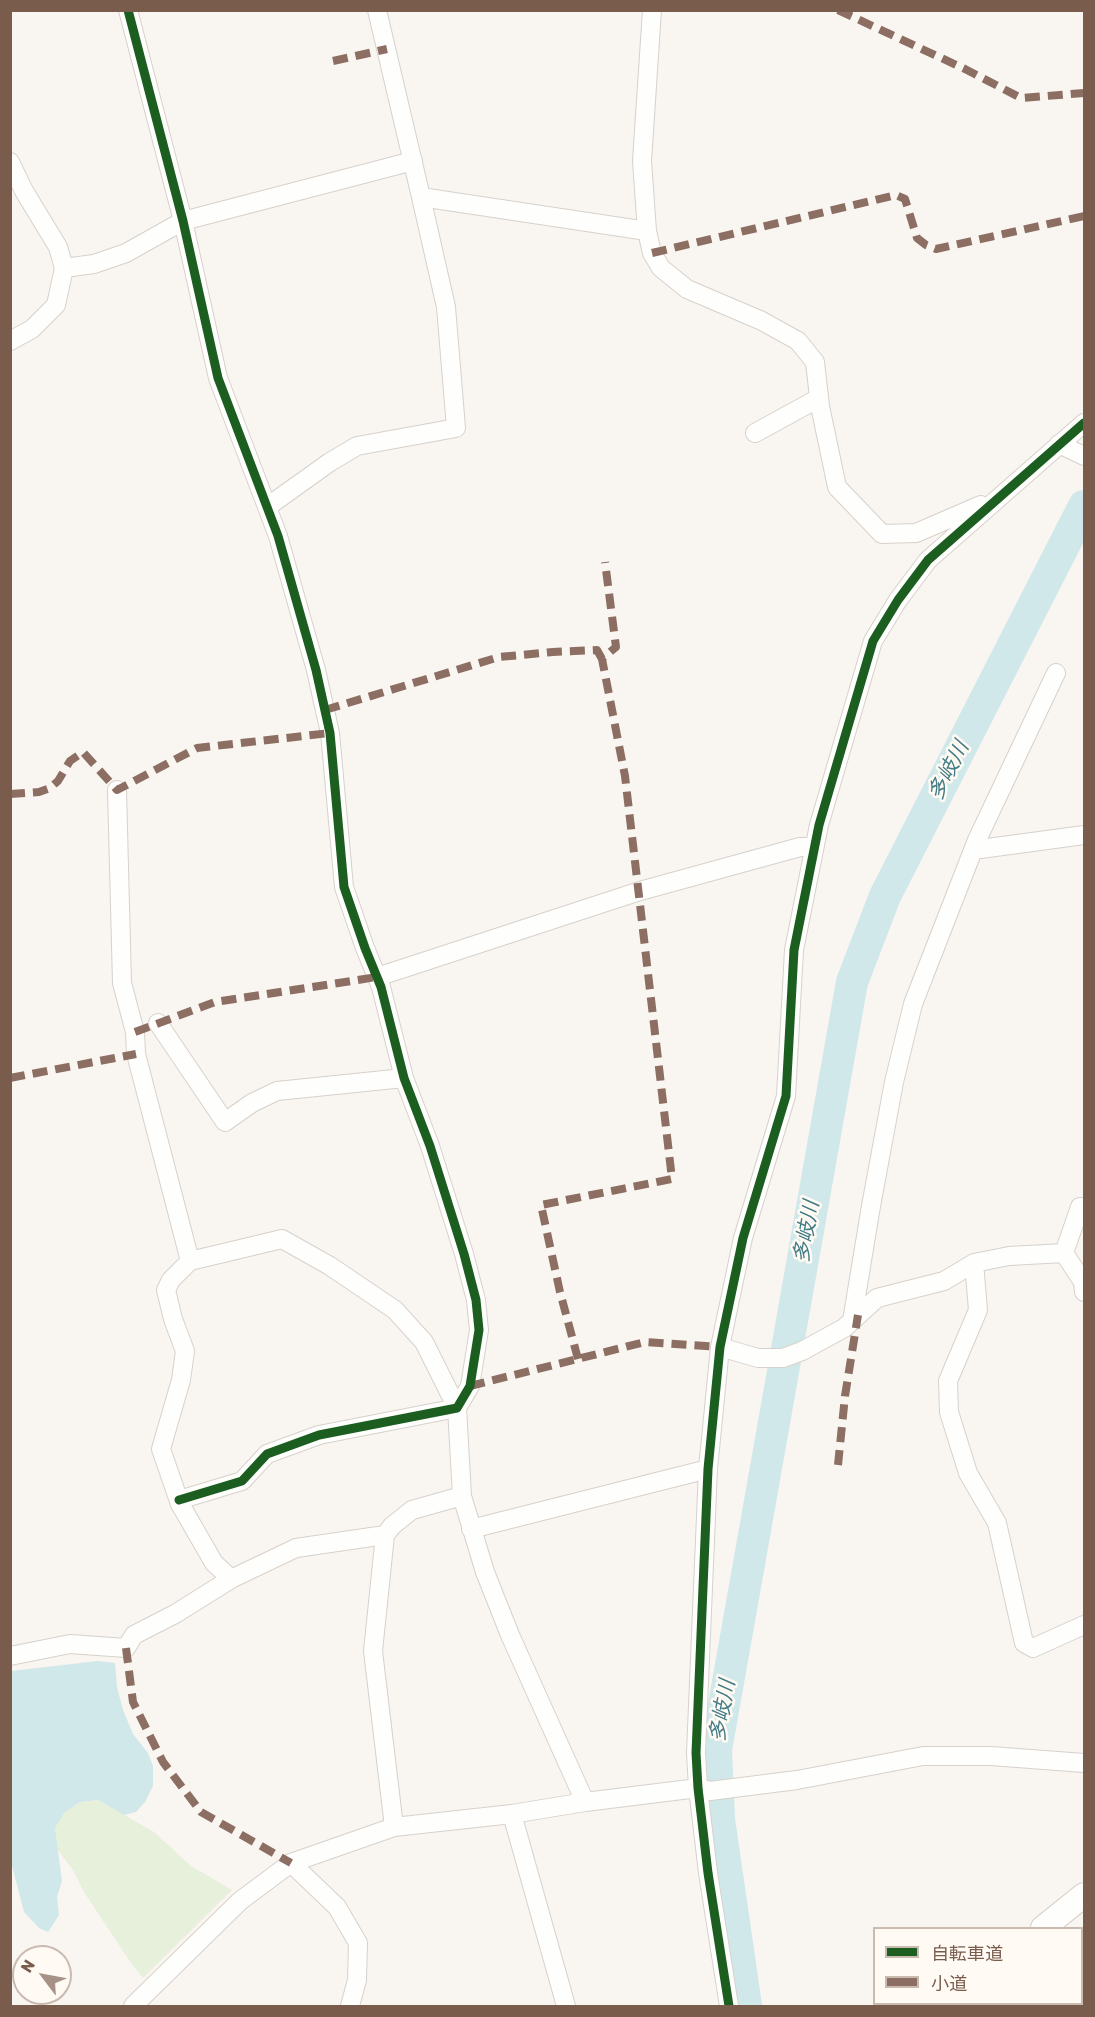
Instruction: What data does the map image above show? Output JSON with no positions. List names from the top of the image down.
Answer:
{
  "water": ["多岐川"],
  "legend": ["自転車道", "小道"],
  "north": "top left"
}
